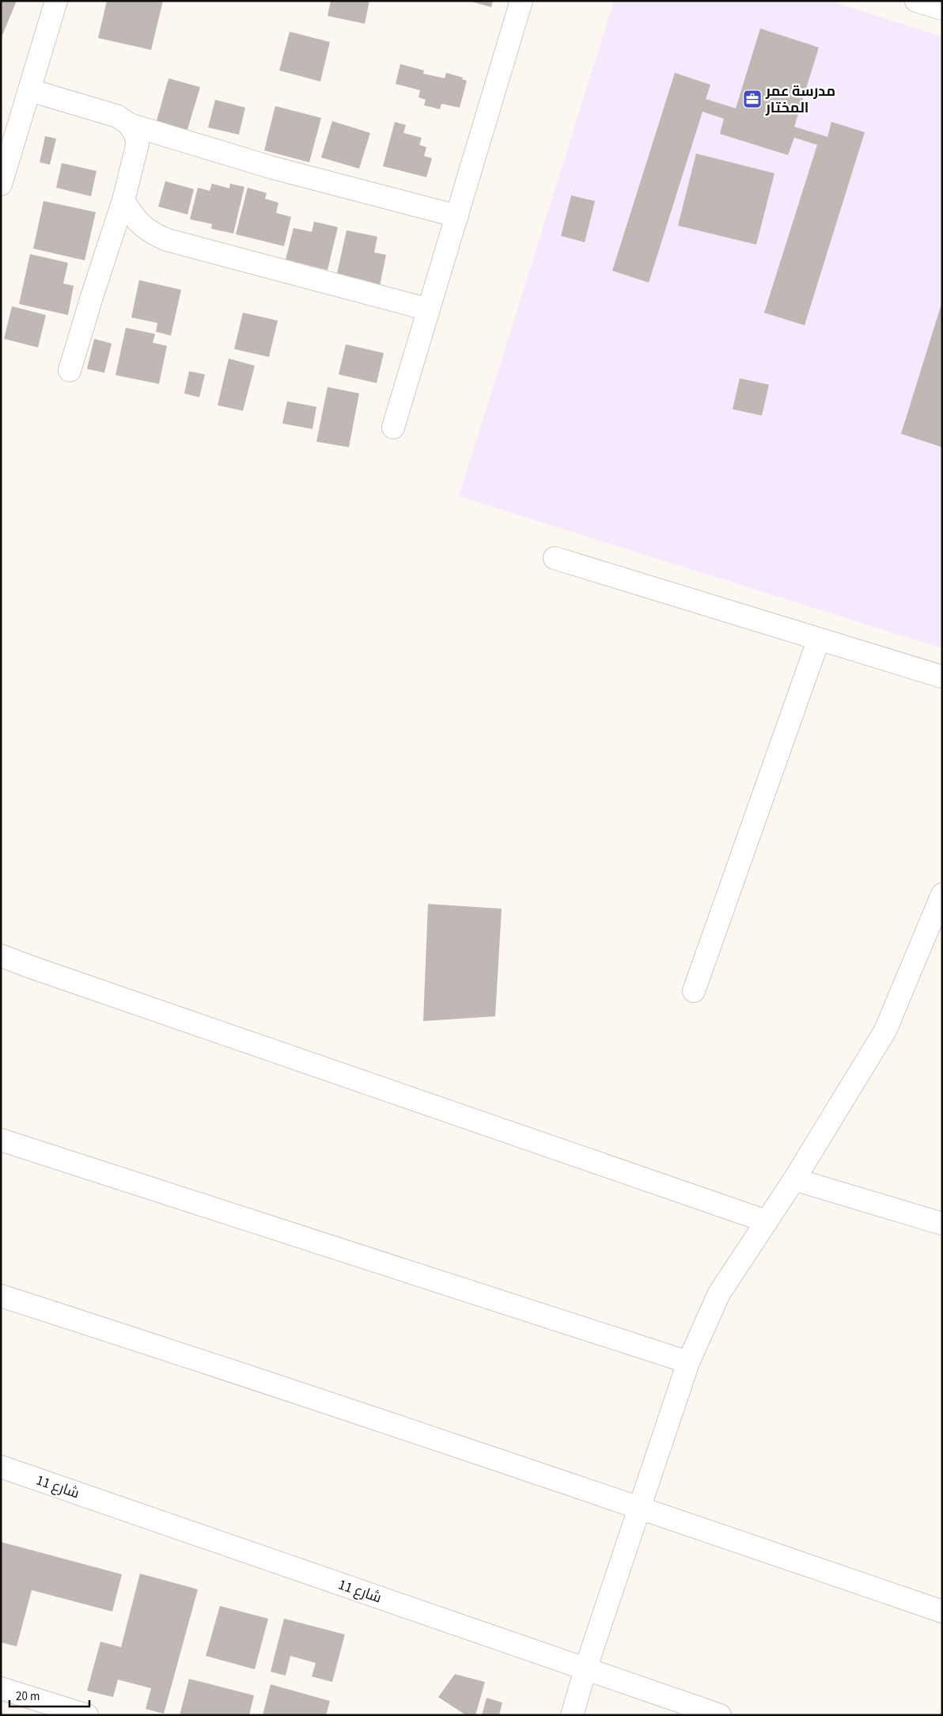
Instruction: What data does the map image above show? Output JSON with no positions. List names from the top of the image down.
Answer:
{
  "streets": {
    "street": ["شارع 11"]
  },
  "places": {
    "office": ["مدرسة عمر المختار"]
  },
  "scale_bar": "20 m"
}
